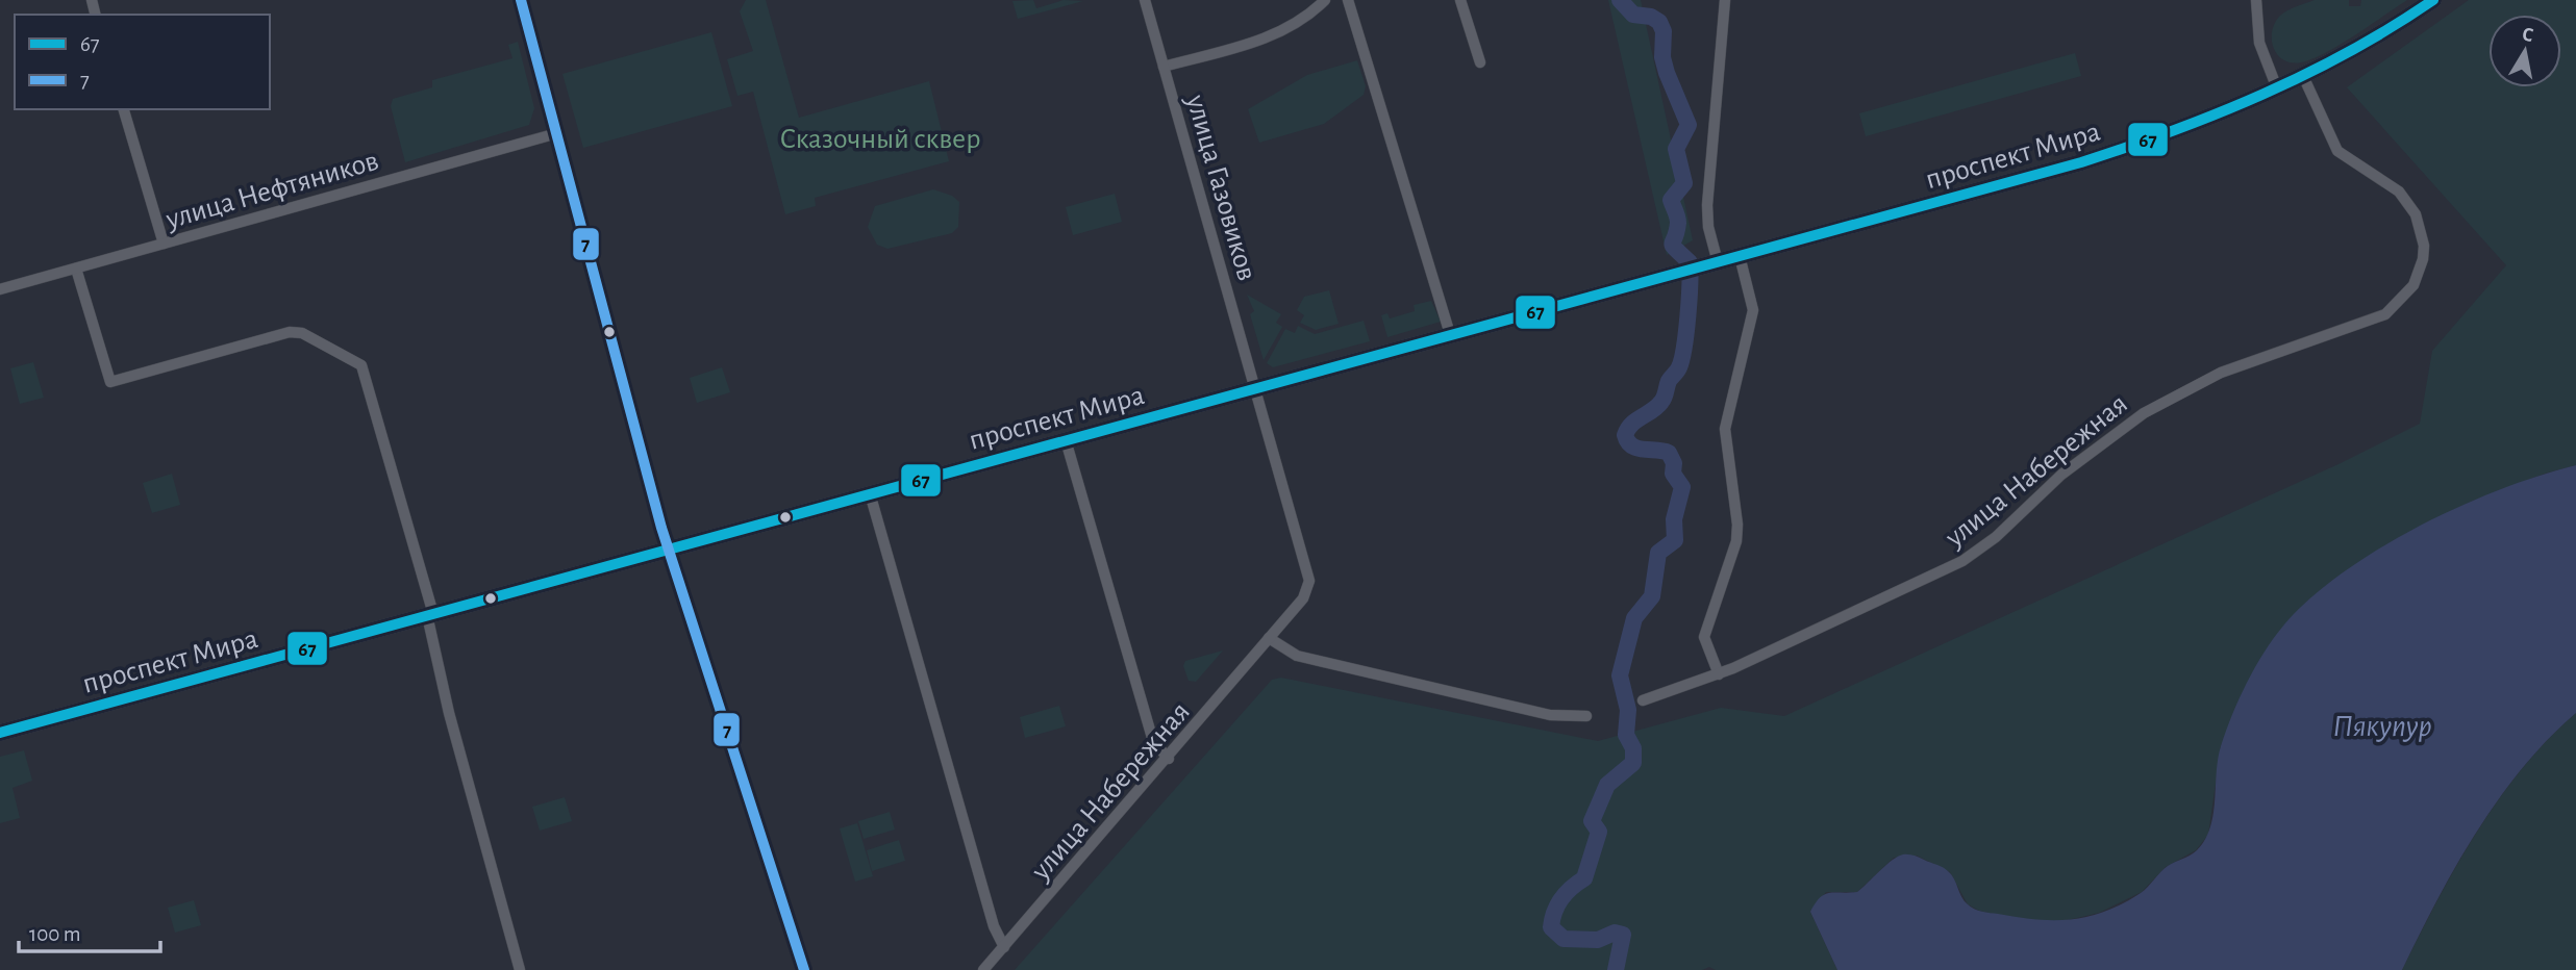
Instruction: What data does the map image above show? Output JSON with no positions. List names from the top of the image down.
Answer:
{
  "streets": {
    "main road": ["проспект Мира"],
    "street": ["улица Газовиков", "улица Нефтяников", "улица Набережная"]
  },
  "crossings": [
    ["проспект Мира", "улица Газовиков"],
    ["проспект Мира", "улица Набережная"],
    ["улица Газовиков", "улица Набережная"]
  ],
  "water": ["Пякупур"],
  "parks": ["Сказочный сквер"],
  "lines": ["transit line 67", "transit line 7"],
  "legend": ["67", "7"],
  "scale_bar": "100 m",
  "north": "top"
}
